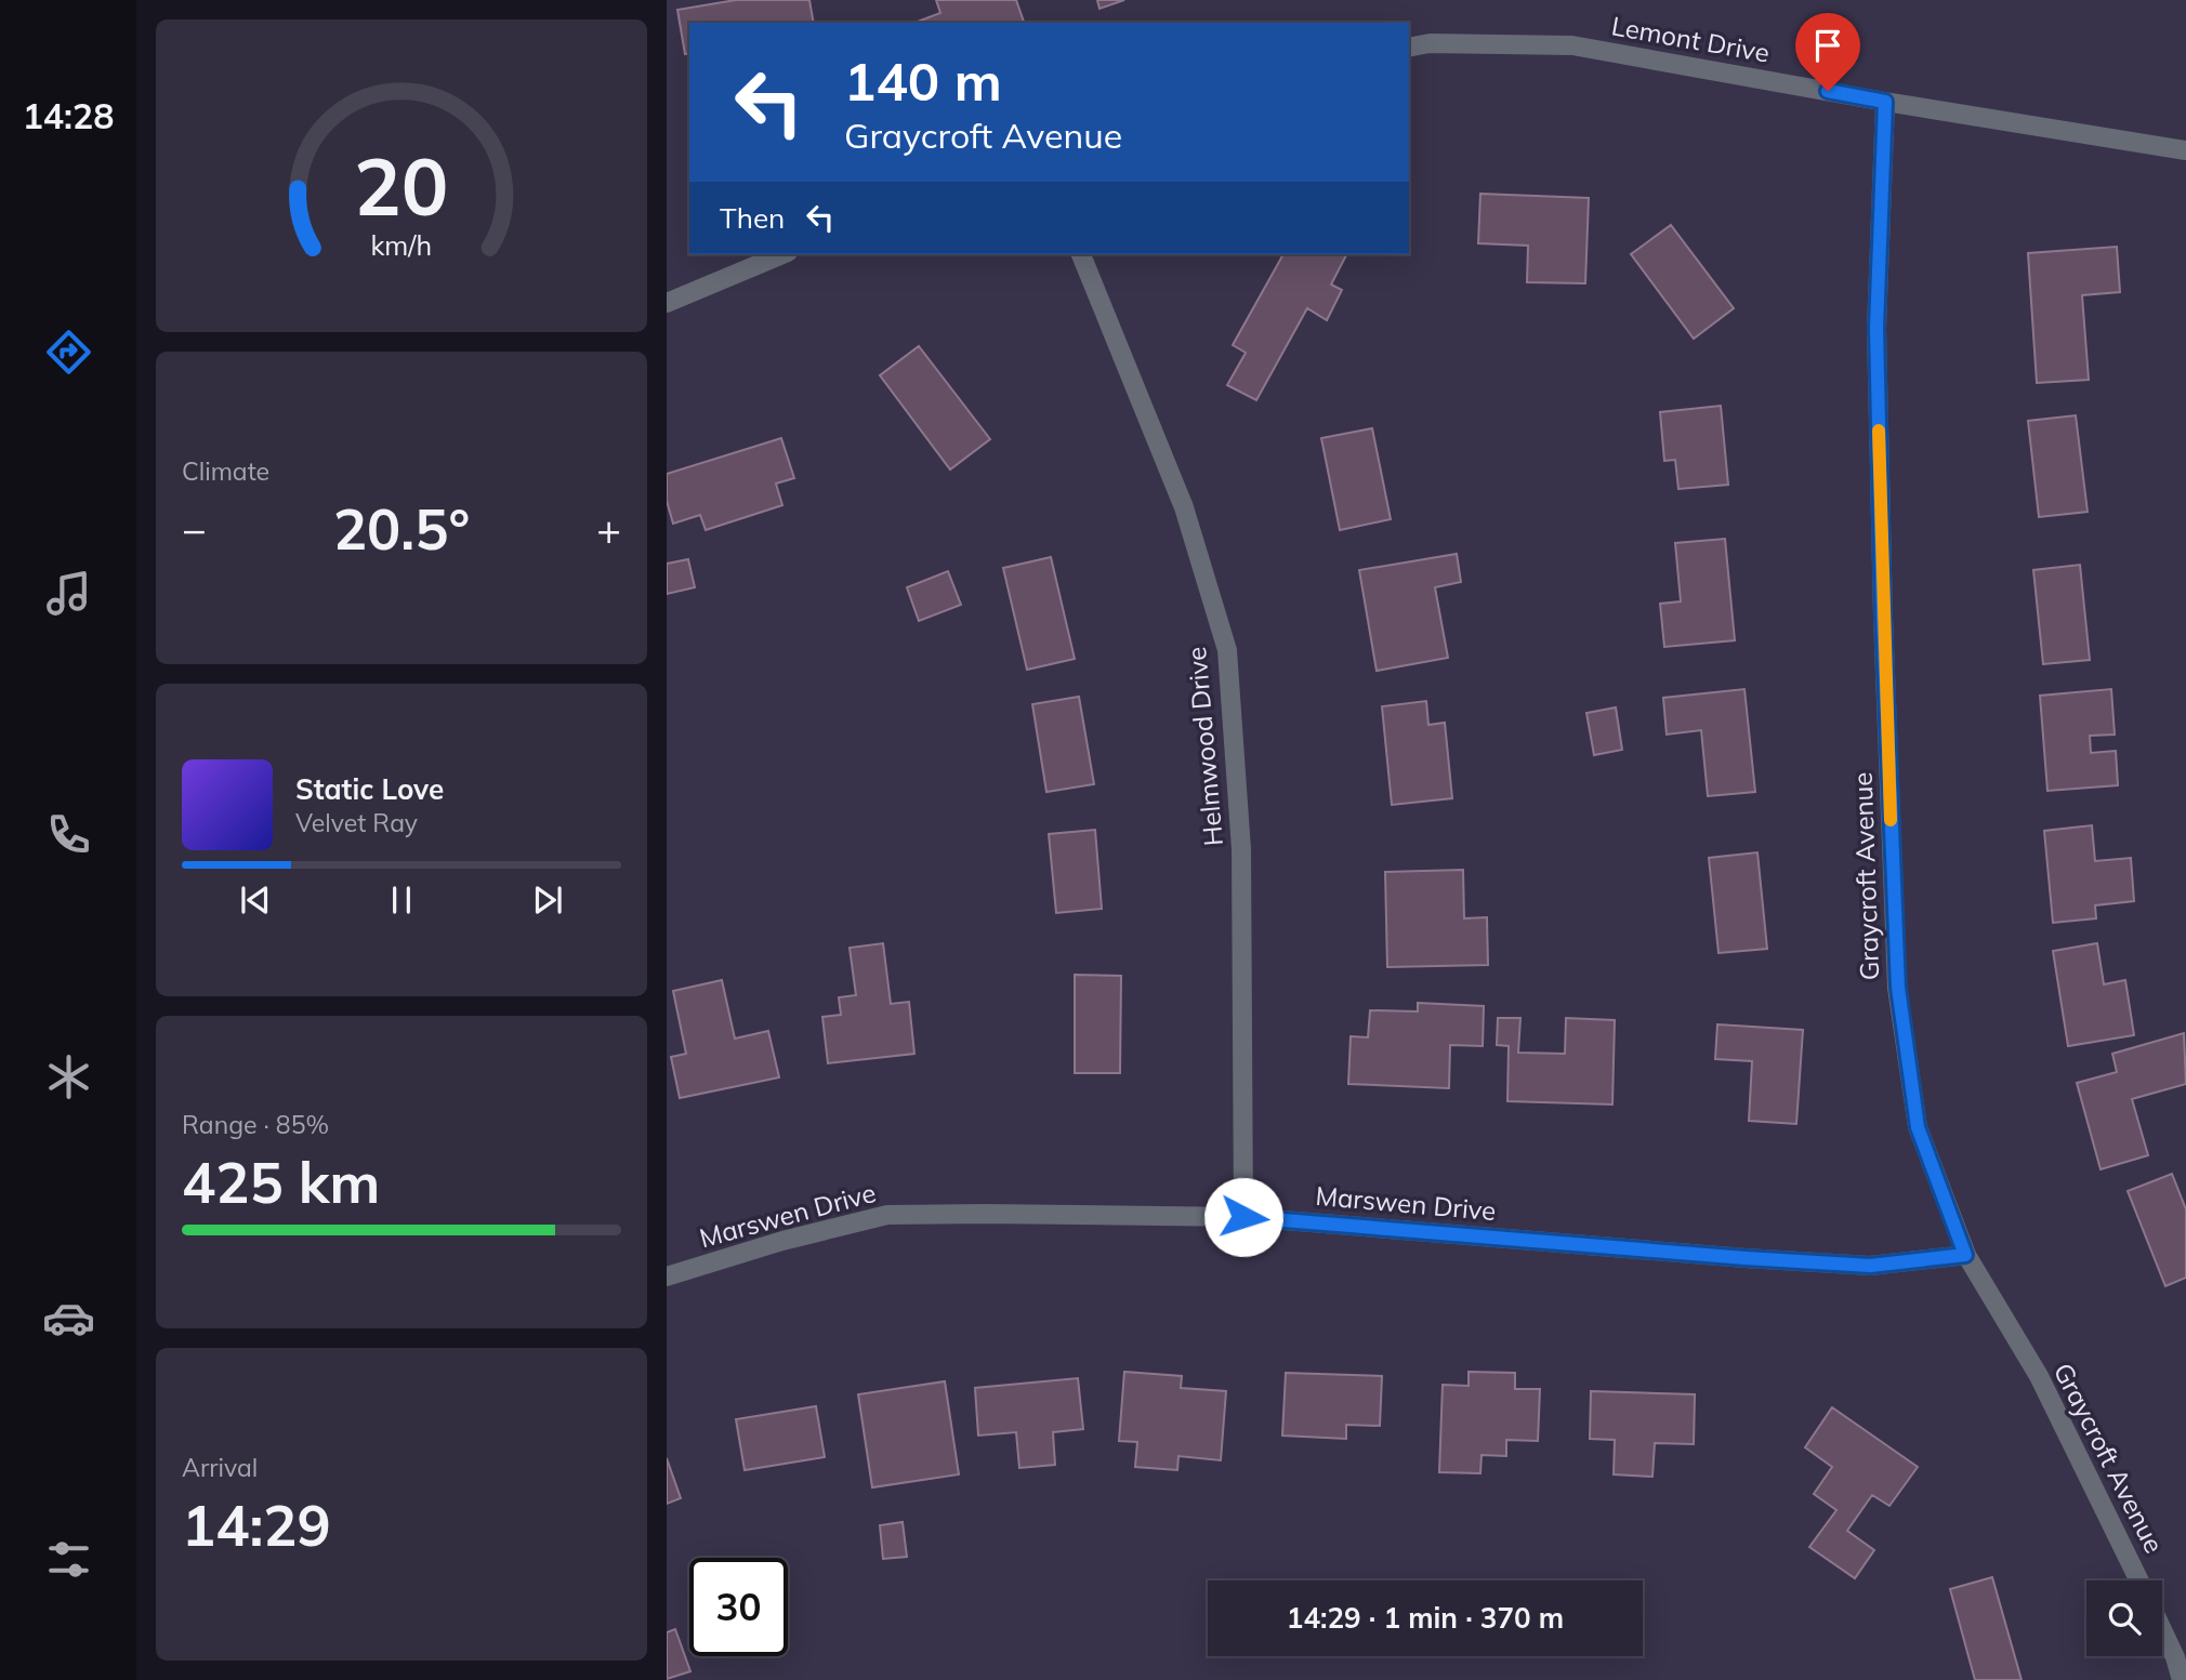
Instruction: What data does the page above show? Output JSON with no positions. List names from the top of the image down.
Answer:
{
  "streets": {
    "street": [
      "Lemont Drive",
      "Helmwood Drive",
      "Graycroft Avenue",
      "Marswen Drive"
    ]
  },
  "crossings": [
    ["Lemont Drive", "Graycroft Avenue"],
    ["Helmwood Drive", "Marswen Drive"],
    ["Graycroft Avenue", "Marswen Drive"]
  ],
  "page": {
    "tabs": "14:28",
    "turn": ["140 m", "Graycroft Avenue"],
    "then": "Then",
    "tile": [
      "Climate",
      ["Range · 85%", "425 km"],
      ["Arrival", "14:29"]
    ],
    "heat": ["−", "20.5°", "+"],
    "song": ["Static Love", "Velvet Ray"],
    "limit": "30",
    "trip": "14:29 · 1 min · 370 m",
    "gauge": ["20", "km/h"]
  }
}
